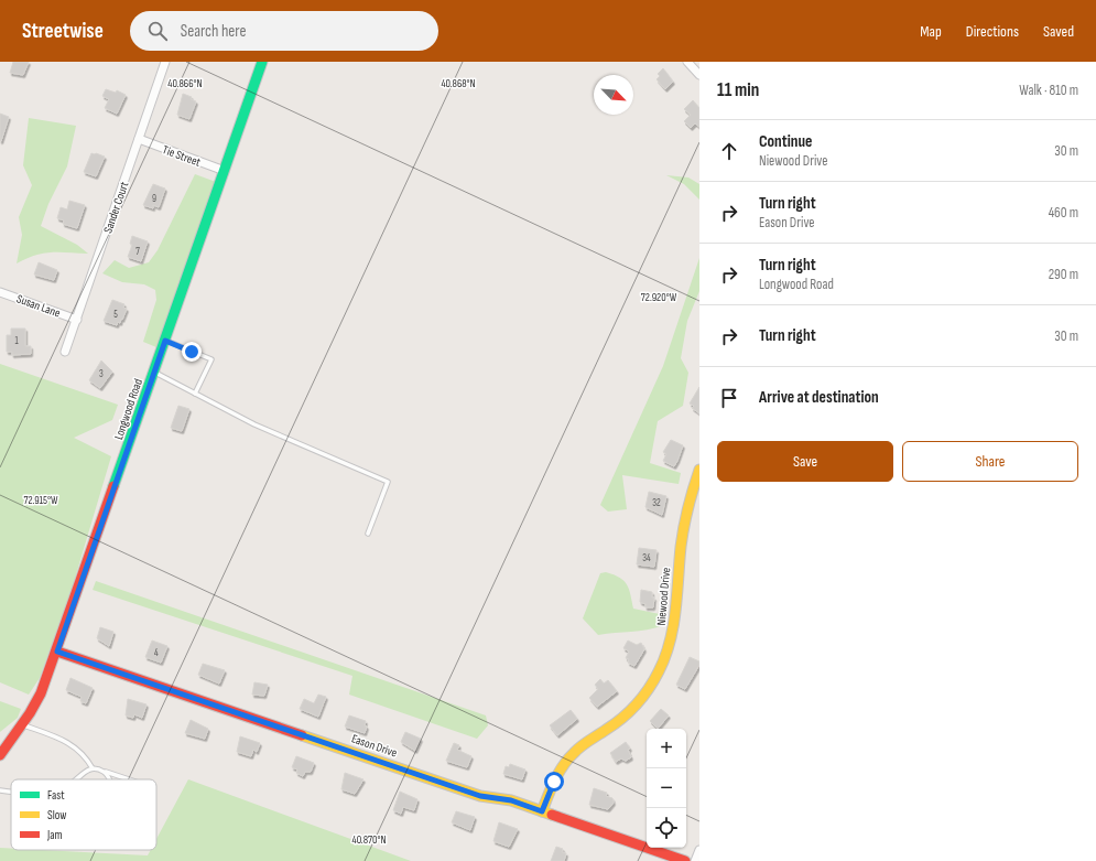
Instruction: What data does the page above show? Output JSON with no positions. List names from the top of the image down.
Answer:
{
  "streets": {
    "street": [
      "Tie Street",
      "Sander Court",
      "Susan Lane",
      "Longwood Road",
      "Niewood Drive",
      "Eason Drive"
    ]
  },
  "crossings": [
    ["Tie Street", "Sander Court"],
    ["Tie Street", "Longwood Road"],
    ["Sander Court", "Susan Lane"],
    ["Longwood Road", "Eason Drive"],
    ["Niewood Drive", "Eason Drive"]
  ],
  "house_numbers": [
    "9",
    "7",
    "5",
    "1",
    "3",
    "32",
    "34",
    "4"
  ],
  "legend": ["Fast", "Slow", "Jam"],
  "north": "bottom right",
  "page": {
    "header": "Streetwise",
    "search": "Search here",
    "nav": ["Map", "Directions", "Saved"],
    "heading": ["11 min", "Walk · 810 m"],
    "list": [
      ["Continue", "Niewood Drive", "30 m"],
      ["Turn right", "Eason Drive", "460 m"],
      ["Turn right", "Longwood Road", "290 m"],
      ["Turn right", "30 m"],
      "Arrive at destination"
    ],
    "buttons": ["Save", "Share"],
    "map_buttons": ["+", "−"]
  },
  "coordinates": [
    "40.866°N",
    "40.868°N",
    "72.920°W",
    "72.915°W",
    "40.870°N"
  ]
}
